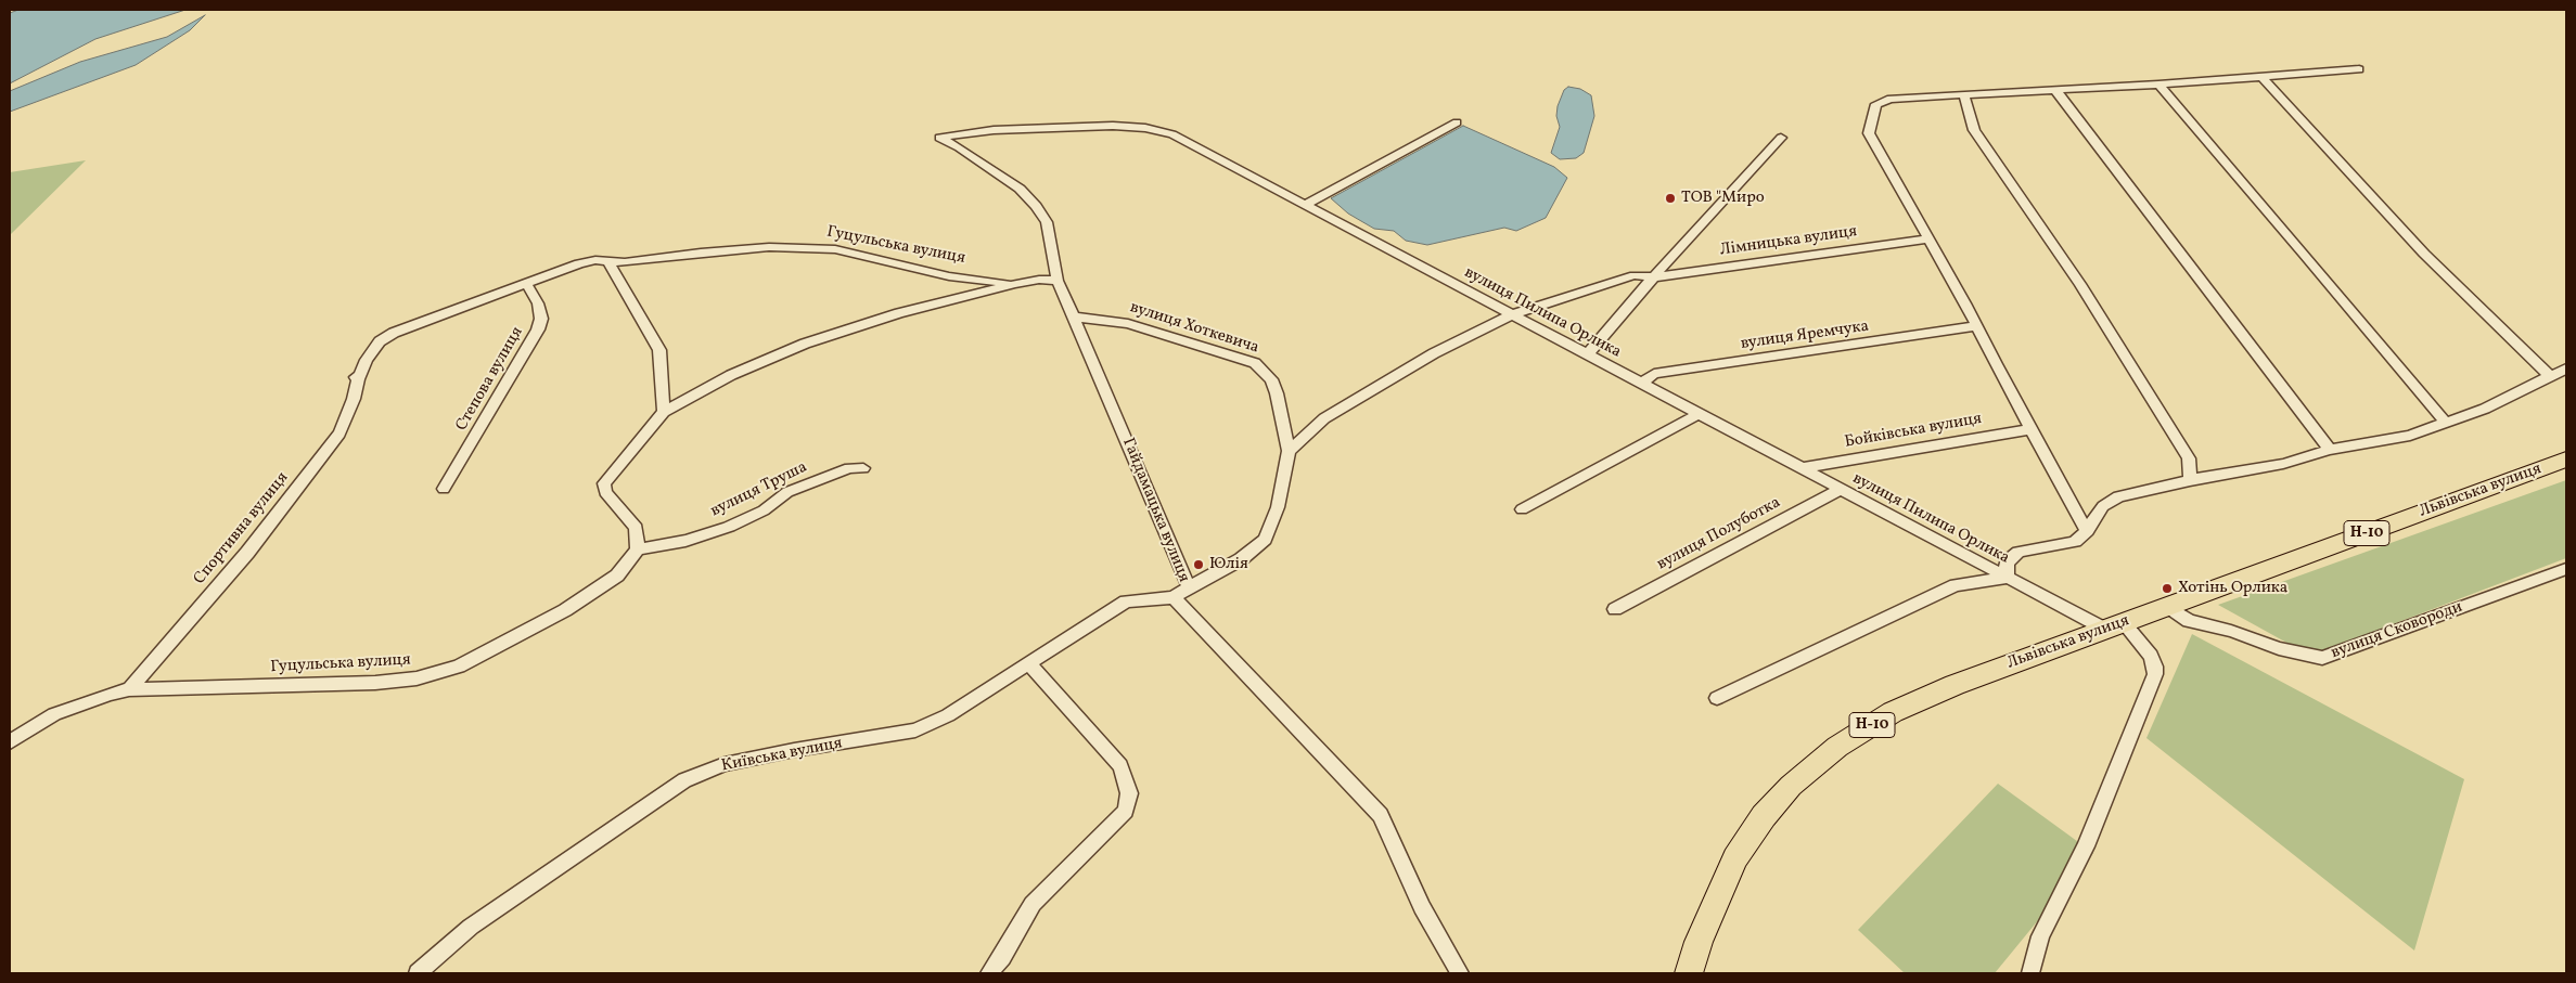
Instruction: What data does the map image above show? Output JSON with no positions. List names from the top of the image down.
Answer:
{
  "streets": {
    "main road": ["Львівська вулиця", "Н-10"],
    "street": [
      "Лімницька вулиця",
      "Гуцульська вулиця",
      "вулиця Пилипа Орлика",
      "вулиця Хоткевича",
      "вулиця Яремчука",
      "Степова вулиця",
      "Бойківська вулиця",
      "вулиця Труша",
      "Гайдамацька вулиця",
      "Спортивна вулиця",
      "вулиця Полуботка",
      "вулиця Сковороди",
      "Київська вулиця"
    ]
  },
  "crossings": [
    ["Лімницька вулиця", "вулиця Пилипа Орлика"],
    ["Лімницька вулиця", "вулиця Хоткевича"],
    ["Гуцульська вулиця", "Степова вулиця"],
    ["Гуцульська вулиця", "вулиця Труша"],
    ["Гуцульська вулиця", "Гайдамацька вулиця"],
    ["Гуцульська вулиця", "Спортивна вулиця"],
    ["вулиця Пилипа Орлика", "вулиця Яремчука"],
    ["вулиця Пилипа Орлика", "Бойківська вулиця"],
    ["вулиця Пилипа Орлика", "Львівська вулиця"],
    ["вулиця Пилипа Орлика", "Гайдамацька вулиця"],
    ["вулиця Пилипа Орлика", "вулиця Полуботка"],
    ["вулиця Хоткевича", "Гайдамацька вулиця"],
    ["Львівська вулиця", "вулиця Сковороди"],
    ["Гайдамацька вулиця", "Київська вулиця"]
  ],
  "places": ["ТОВ \"Миро", "Юлія", "Хотінь Орлика"]
}
